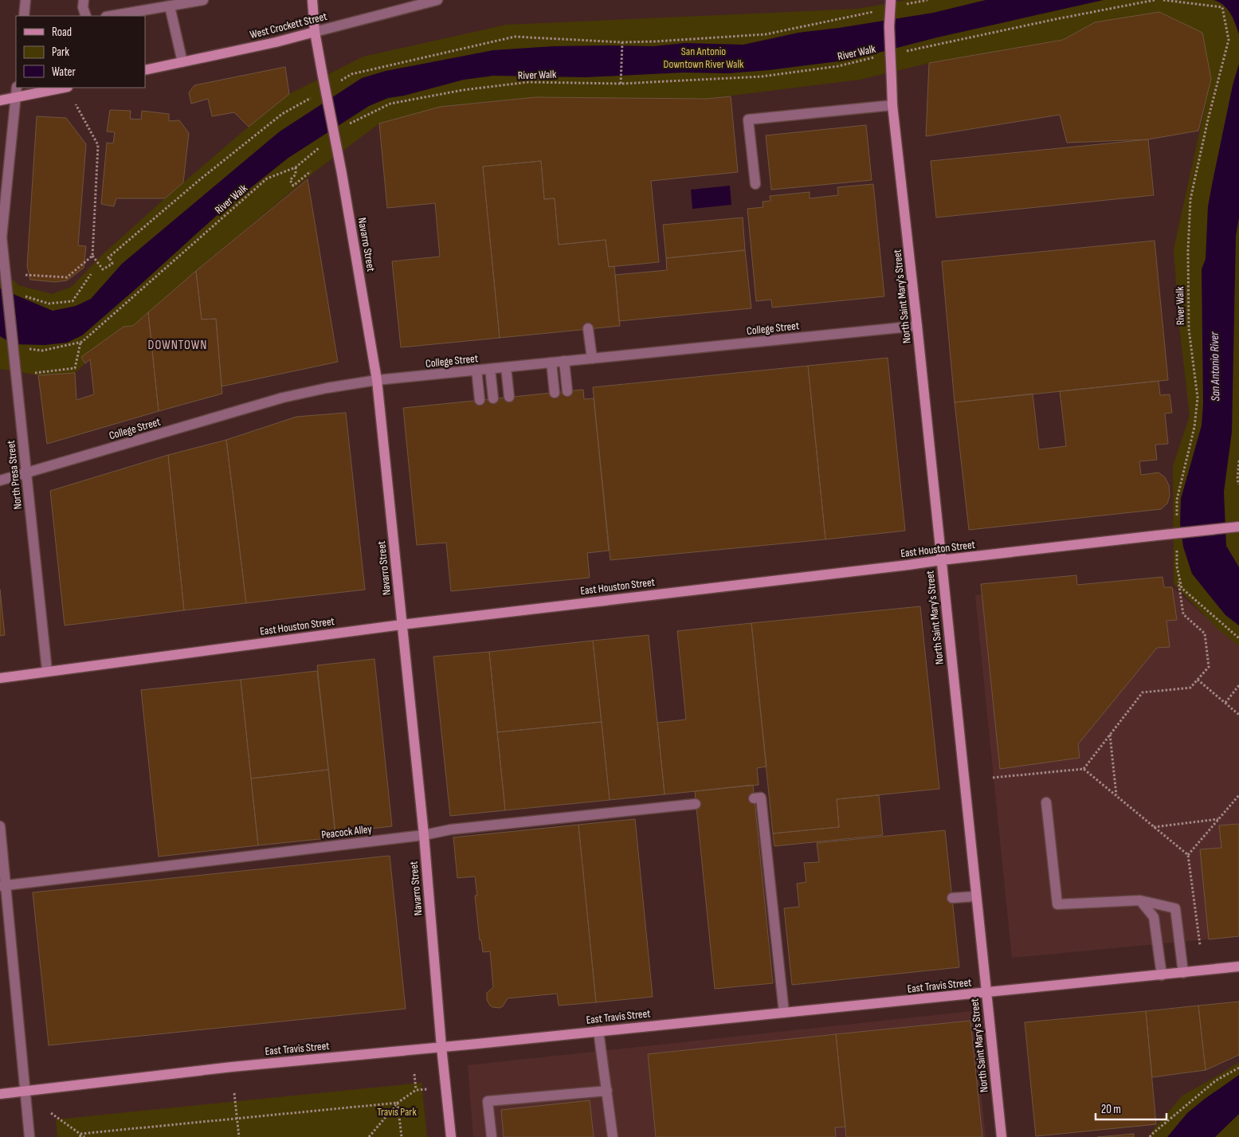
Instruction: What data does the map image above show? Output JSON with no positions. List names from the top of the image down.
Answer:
{
  "streets": {
    "main road": [
      "West Crockett Street",
      "Navarro Street",
      "North Saint Mary's Street",
      "East Houston Street",
      "East Travis Street"
    ],
    "street": ["College Street", "North Presa Street", "Peacock Alley"],
    "path": ["River Walk"]
  },
  "crossings": [
    ["West Crockett Street", "Navarro Street"],
    ["Navarro Street", "College Street"],
    ["Navarro Street", "East Houston Street"],
    ["Navarro Street", "Peacock Alley"],
    ["Navarro Street", "East Travis Street"],
    ["North Saint Mary's Street", "College Street"],
    ["North Saint Mary's Street", "East Houston Street"],
    ["North Saint Mary's Street", "East Travis Street"],
    ["College Street", "North Presa Street"],
    ["North Presa Street", "East Houston Street"]
  ],
  "districts": ["DOWNTOWN"],
  "water": ["San Antonio River"],
  "parks": ["San Antonio Downtown River Walk", "Travis Park"],
  "legend": ["Road", "Park", "Water"],
  "scale_bar": "20 m"
}
